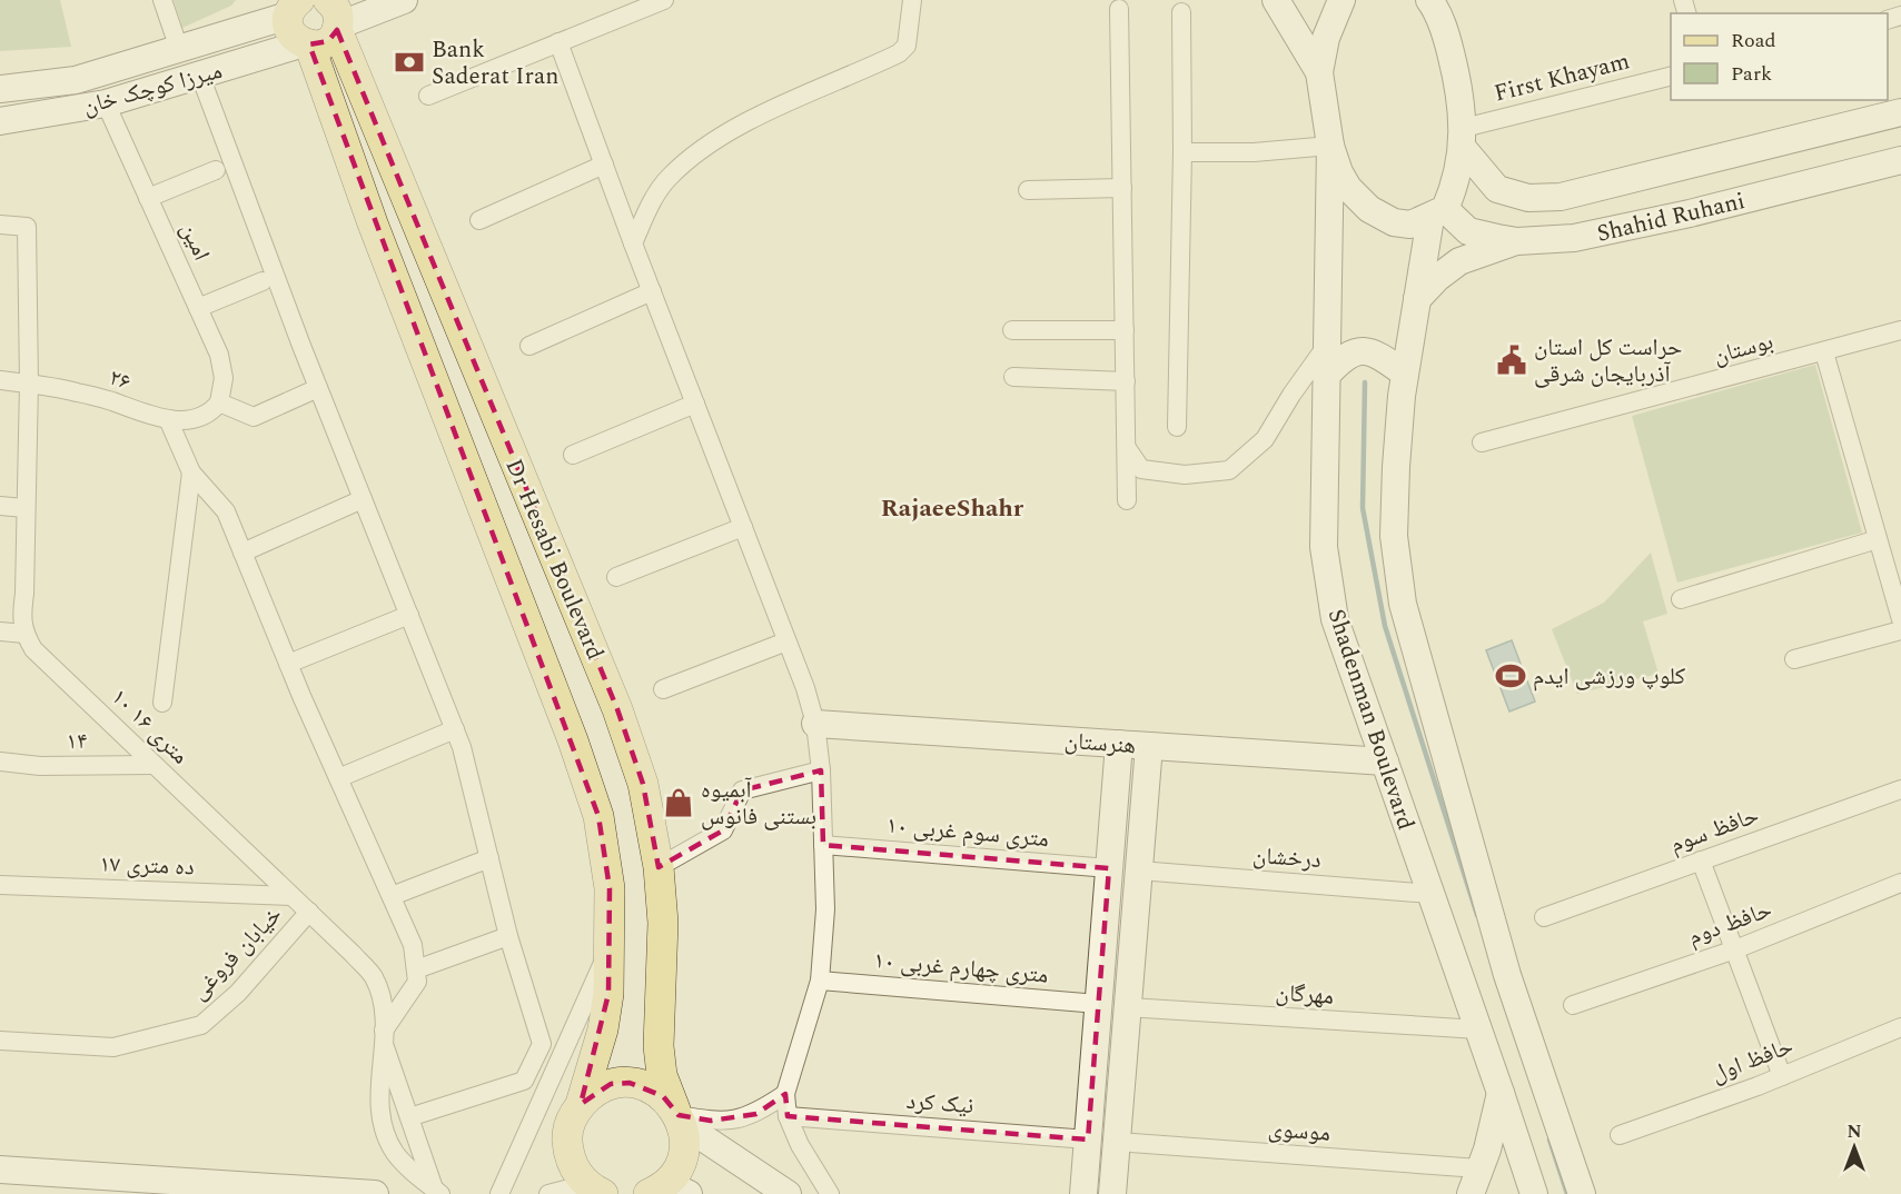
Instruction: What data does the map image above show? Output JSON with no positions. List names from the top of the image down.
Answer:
{
  "streets": {
    "main road": [
      "میرزا کوچک خان",
      "Shahid Ruhani",
      "Dr Hesabi Boulevard",
      "Shadenman Boulevard",
      "هنرستان"
    ],
    "street": [
      "First Khayam",
      "امین",
      "بوستان",
      "۲۶",
      "۱۰ متری ۱۶",
      "۱۴",
      "حافظ سوم",
      "۱۰ متری سوم غربی",
      "درخشان",
      "ده متری ۱۷",
      "حافظ دوم",
      "خیابان فروغی",
      "۱۰ متری چهارم غربی",
      "مهرگان",
      "حافظ اول",
      "نیک کرد",
      "موسوی"
    ]
  },
  "crossings": [
    ["First Khayam", "Shahid Ruhani"],
    ["میرزا کوچک خان", "امین"],
    ["میرزا کوچک خان", "Dr Hesabi Boulevard"],
    ["امین", "۲۶"],
    ["Shadenman Boulevard", "هنرستان"],
    ["Shadenman Boulevard", "درخشان"],
    ["Shadenman Boulevard", "مهرگان"],
    ["۱۰ متری ۱۶", "۱۴"],
    ["۱۰ متری ۱۶", "ده متری ۱۷"],
    ["۱۰ متری ۱۶", "خیابان فروغی"]
  ],
  "districts": ["RajaeeShahr"],
  "places": {
    "bank": ["Bank Saderat Iran"],
    "public building": ["حراست کل استان آذربایجان شرقی"],
    "sports": ["کلوپ ورزشی ایدم"],
    "shop": ["آبمیوه بستنی فانوس"]
  },
  "legend": ["Road", "Park"],
  "north": "top"
}
